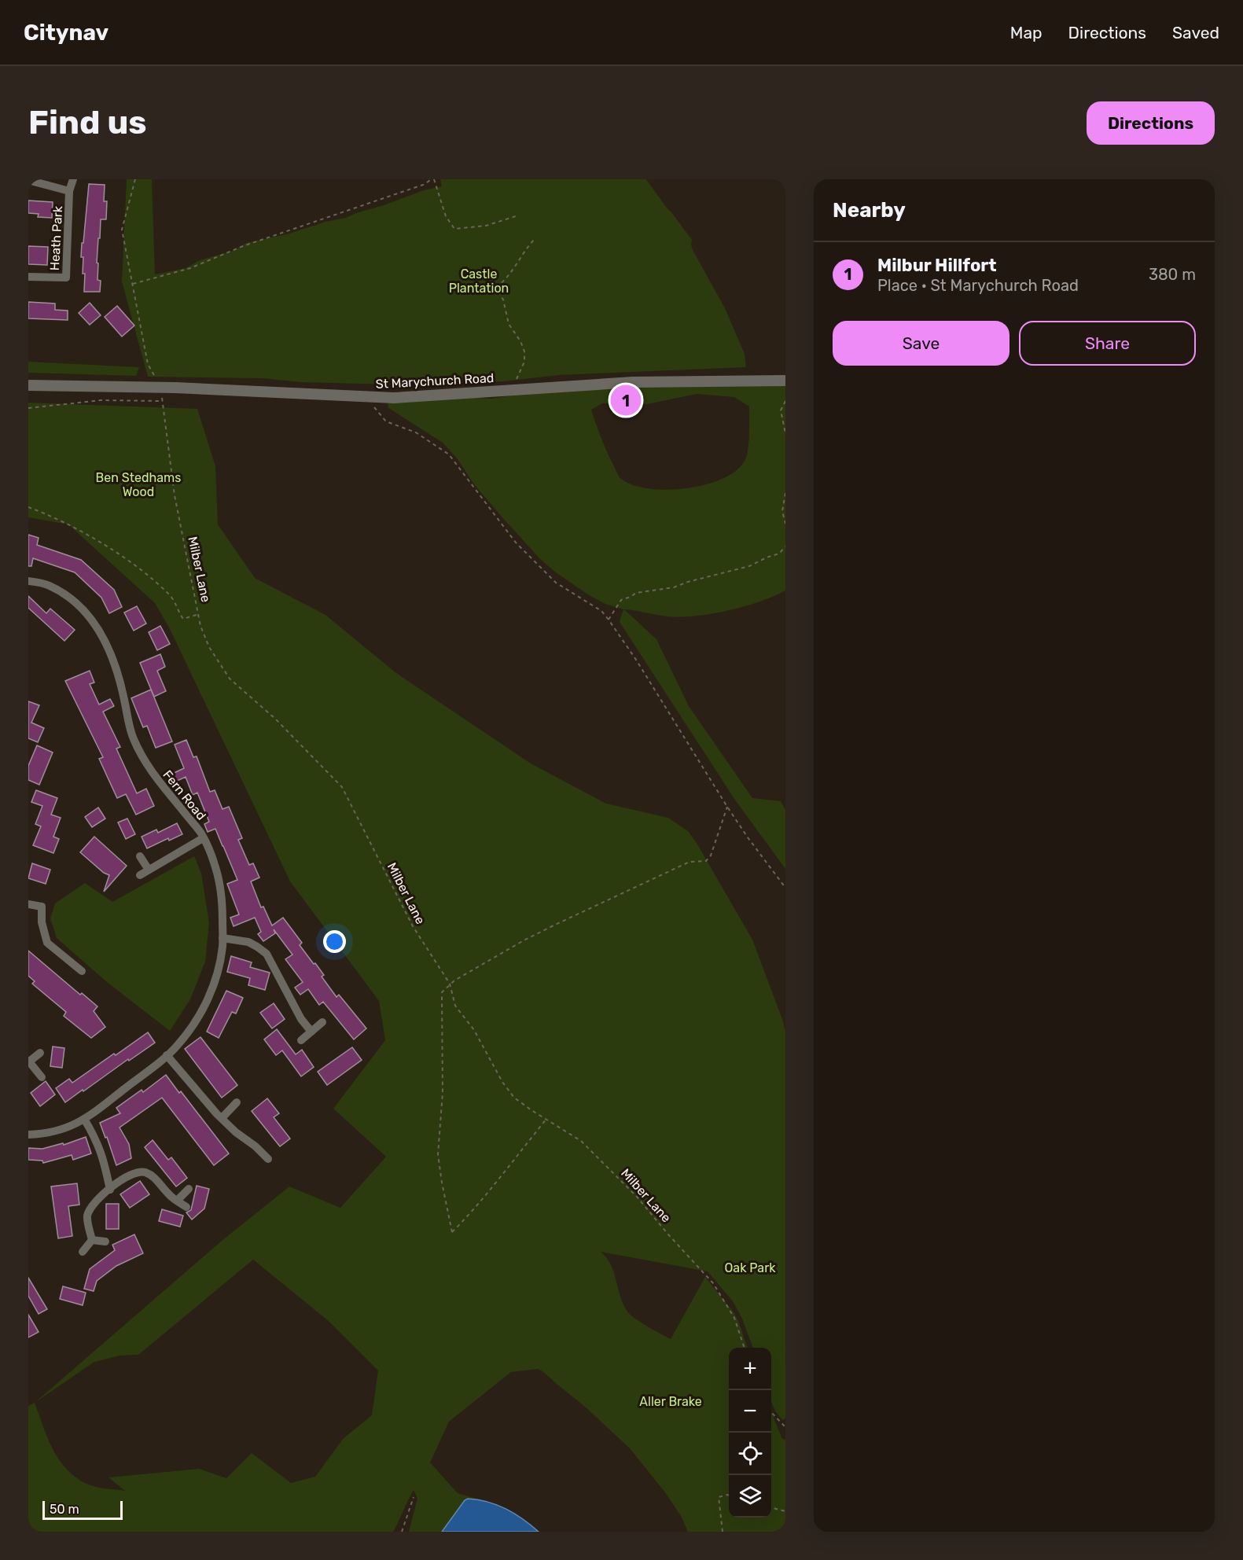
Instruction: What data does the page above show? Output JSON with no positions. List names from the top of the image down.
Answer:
{
  "streets": {
    "street": ["Heath Park", "St Marychurch Road", "Fern Road"],
    "path": ["Milber Lane"]
  },
  "crossings": [
    ["St Marychurch Road", "Milber Lane"]
  ],
  "parks": [
    "Castle Plantation",
    "Ben Stedhams Wood",
    "Oak Park",
    "Aller Brake"
  ],
  "scale_bar": "50 m",
  "page": {
    "header": "Citynav",
    "nav": ["Map", "Directions", "Saved"],
    "buttons": [
      "Directions",
      ["Save", "Share"]
    ],
    "title": "Find us",
    "heading": "Nearby",
    "list": [
      {
        "mark": "1",
        "name": "Milbur Hillfort",
        "note": "Place · St Marychurch Road",
        "value": "380 m"
      }
    ],
    "pins": "1",
    "map_buttons": ["+", "−"],
    "scale": "50 m"
  }
}
